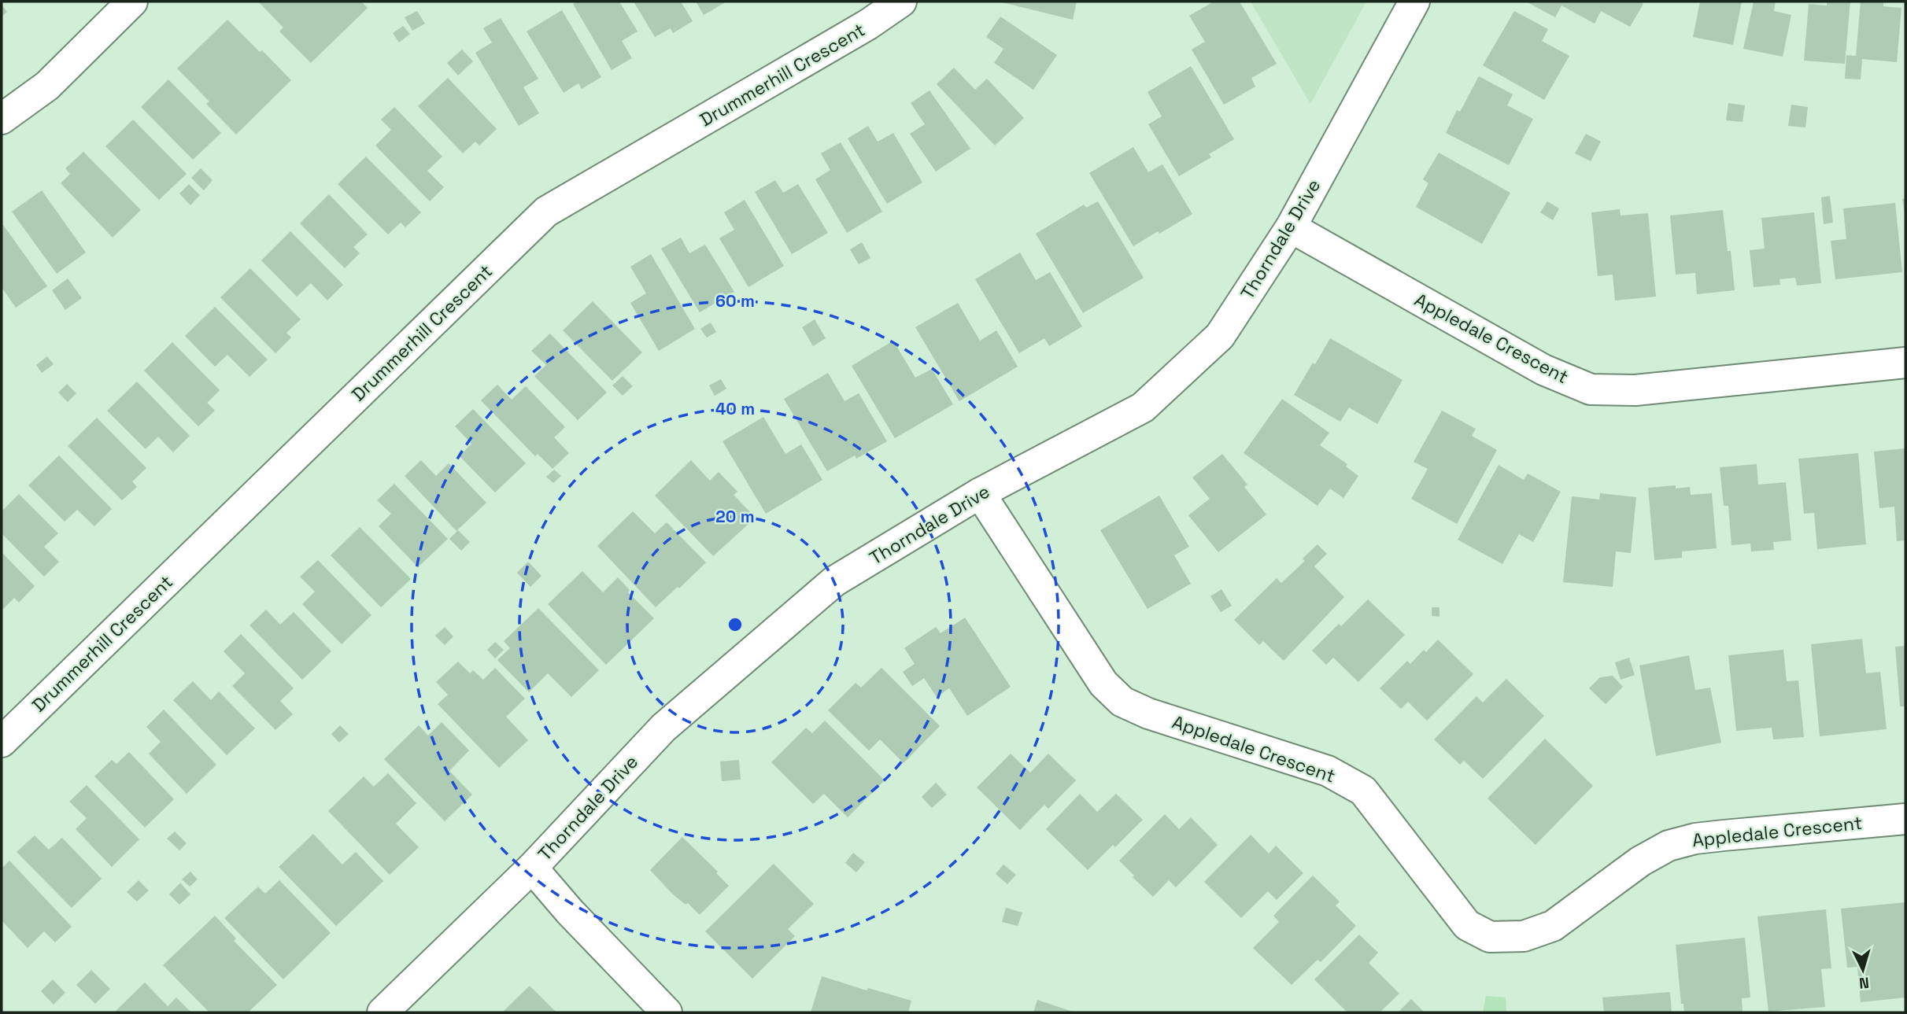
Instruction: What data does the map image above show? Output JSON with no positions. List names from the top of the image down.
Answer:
{
  "streets": {
    "street": ["Drummerhill Crescent", "Thorndale Drive", "Appledale Crescent"]
  },
  "crossings": [
    ["Thorndale Drive", "Appledale Crescent"]
  ],
  "north": "bottom",
  "rings": ["60 m", "40 m", "20 m"]
}
